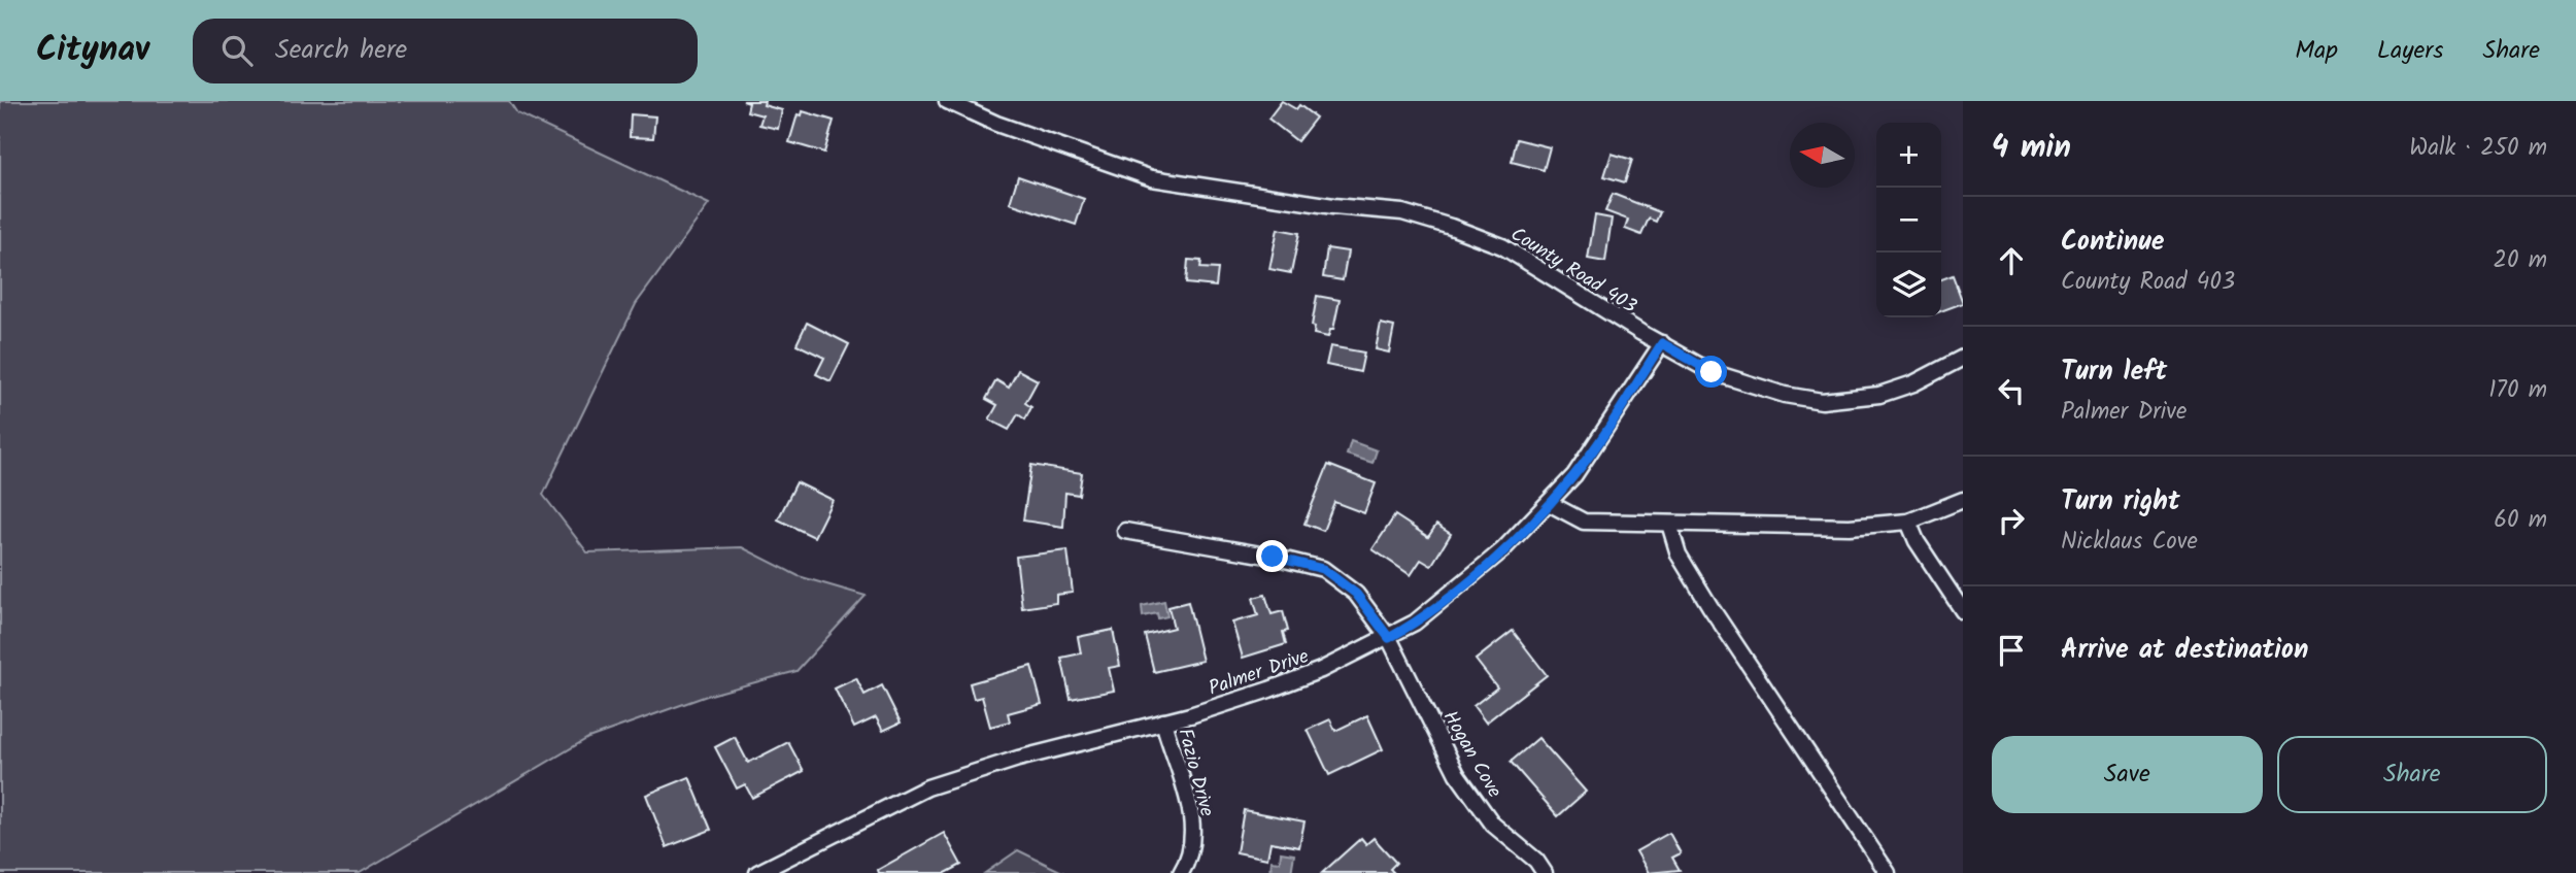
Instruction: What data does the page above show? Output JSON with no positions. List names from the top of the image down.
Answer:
{
  "streets": {
    "street": [
      "County Road 403",
      "Palmer Drive",
      "Hogan Cove",
      "Fazio Drive"
    ]
  },
  "crossings": [
    ["County Road 403", "Palmer Drive"],
    ["Palmer Drive", "Hogan Cove"],
    ["Palmer Drive", "Fazio Drive"]
  ],
  "north": "left",
  "page": {
    "header": "Citynav",
    "search": "Search here",
    "nav": ["Map", "Layers", "Share"],
    "heading": ["4 min", "Walk · 250 m"],
    "map_buttons": ["+", "−"],
    "list": [
      ["Continue", "County Road 403", "20 m"],
      ["Turn left", "Palmer Drive", "170 m"],
      ["Turn right", "Nicklaus Cove", "60 m"],
      "Arrive at destination"
    ],
    "buttons": ["Save", "Share"]
  }
}
